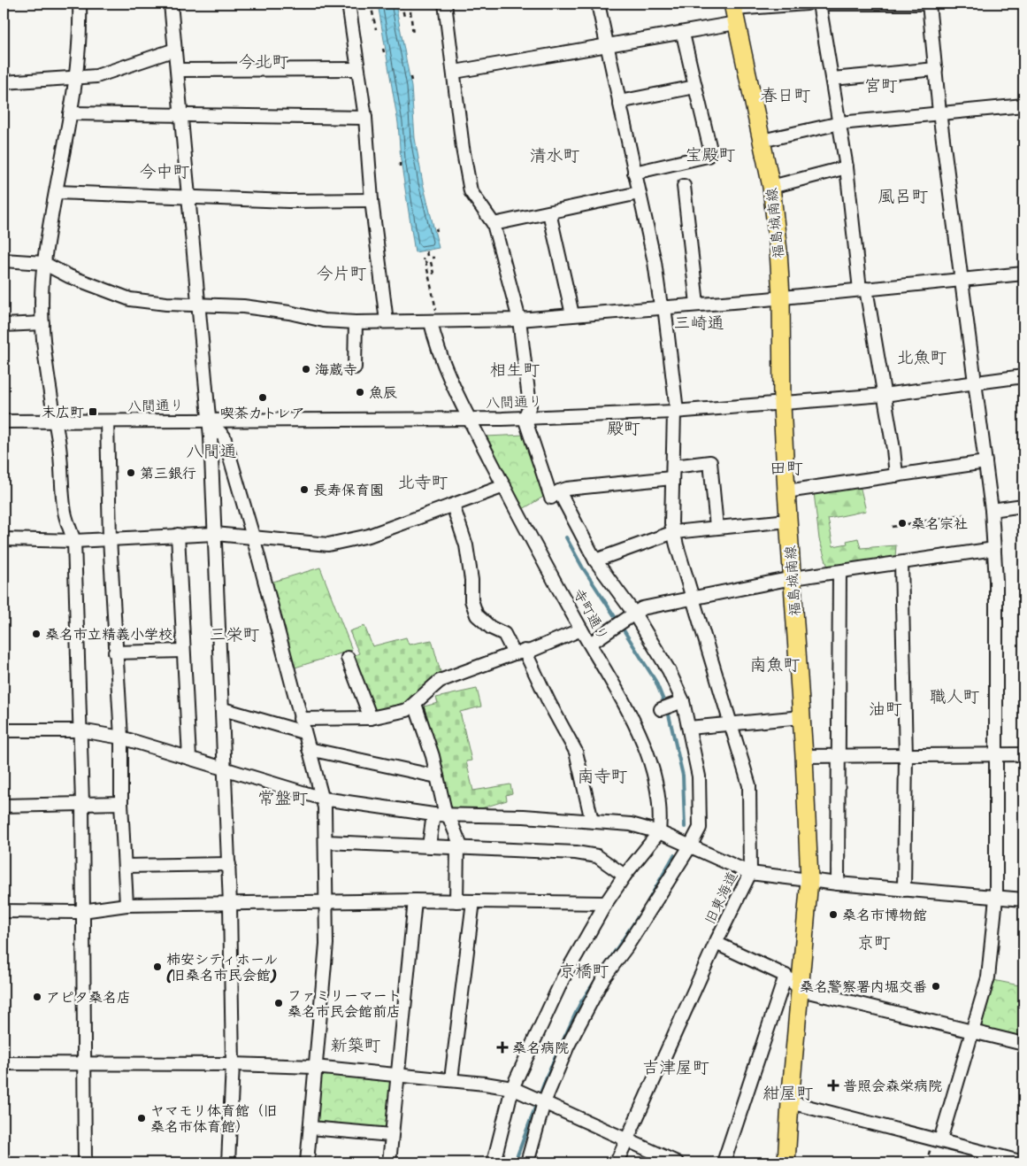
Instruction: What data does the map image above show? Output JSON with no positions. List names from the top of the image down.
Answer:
{
  "streets": {
    "main road": ["福島城南線"],
    "street": ["八間通り", "寺町通り", "旧東海道"]
  },
  "crossings": [
    ["福島城南線", "八間通り"],
    ["福島城南線", "旧東海道"],
    ["八間通り", "寺町通り"]
  ],
  "districts": [
    "今北町",
    "宮町",
    "春日町",
    "宝殿町",
    "清水町",
    "今中町",
    "風呂町",
    "今片町",
    "三崎通",
    "北魚町",
    "相生町",
    "殿町",
    "八間通",
    "田町",
    "北寺町",
    "三栄町",
    "南魚町",
    "職人町",
    "油町",
    "南寺町",
    "常盤町",
    "京町",
    "京橋町",
    "新築町",
    "吉津屋町",
    "紺屋町"
  ],
  "places": {
    "other": [
      "海蔵寺",
      "魚辰",
      "喫茶カトレア",
      "第三銀行",
      "長寿保育園",
      "桑名宗社",
      "桑名市立精義小学校",
      "桑名市博物館",
      "柿安シティホール (旧桑名市民会館)",
      "桑名警察署内堀交番",
      "アピタ桑名店",
      "ファミリーマート 桑名市民会館前店",
      "ヤマモリ体育館（旧 桑名市体育館）"
    ],
    "transit": ["末広町"],
    "health": ["桑名病院", "普照会森栄病院"]
  }
}
